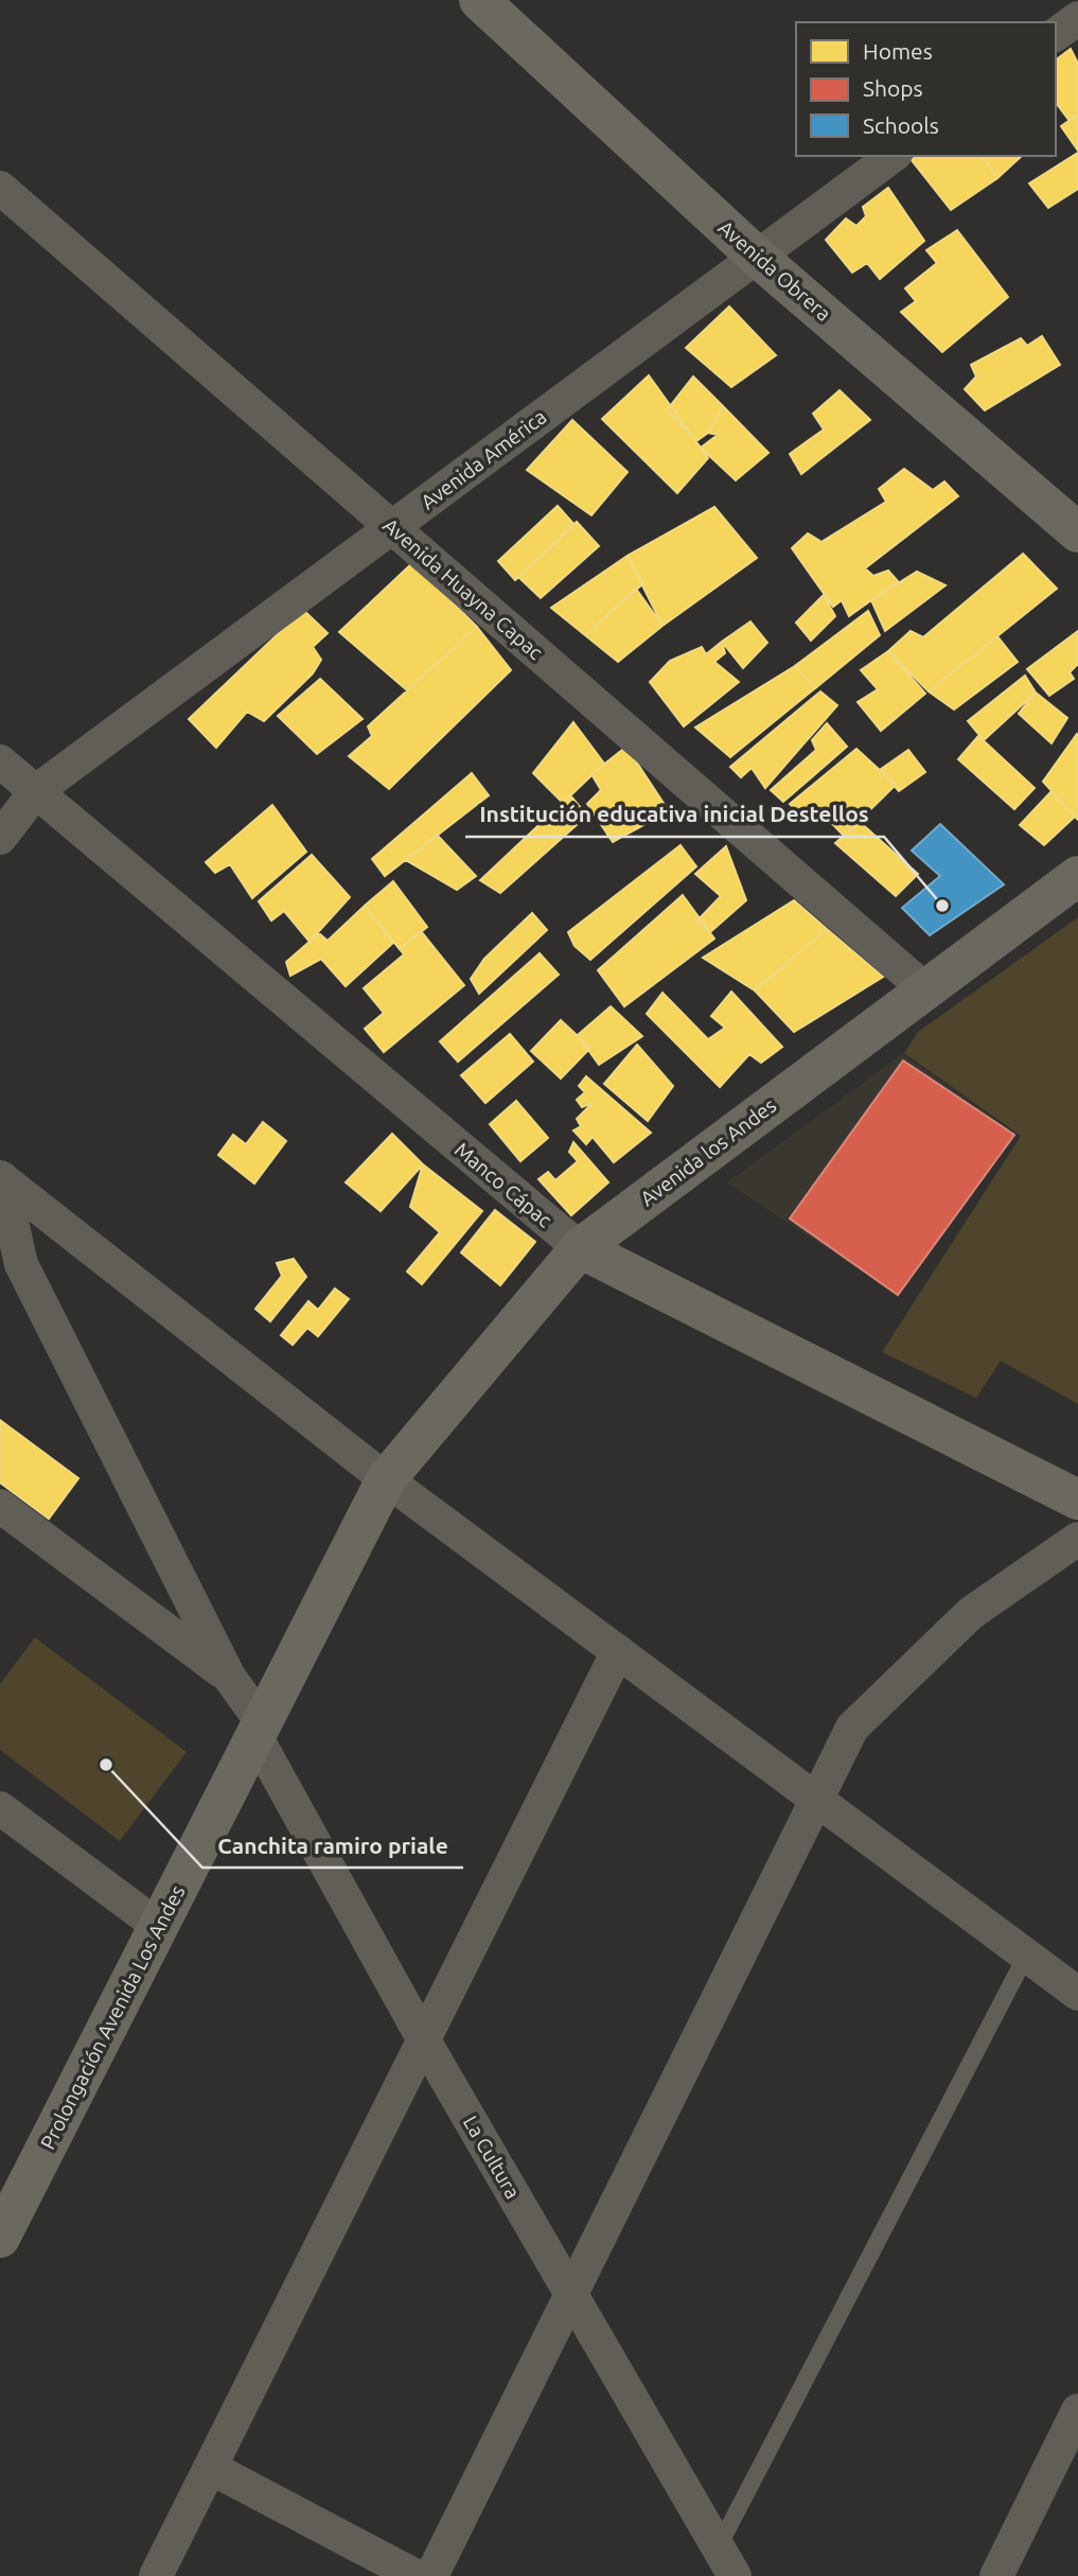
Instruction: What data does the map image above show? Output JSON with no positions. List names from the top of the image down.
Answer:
{
  "streets": {
    "street": [
      "Avenida Obrera",
      "Avenida América",
      "Avenida Huayna Capac",
      "Avenida los Andes",
      "Manco Cápac",
      "Prolongación Avenida Los Andes",
      "La Cultura"
    ]
  },
  "crossings": [
    ["Avenida Obrera", "Avenida América"],
    ["Avenida América", "Avenida Huayna Capac"],
    ["Avenida América", "Manco Cápac"],
    ["Avenida Huayna Capac", "Avenida los Andes"],
    ["Avenida los Andes", "Manco Cápac"],
    ["Avenida los Andes", "Prolongación Avenida Los Andes"],
    ["Prolongación Avenida Los Andes", "La Cultura"]
  ],
  "places": ["Institución educativa inicial Destellos", "Canchita ramiro priale"],
  "legend": ["Homes", "Shops", "Schools"]
}
